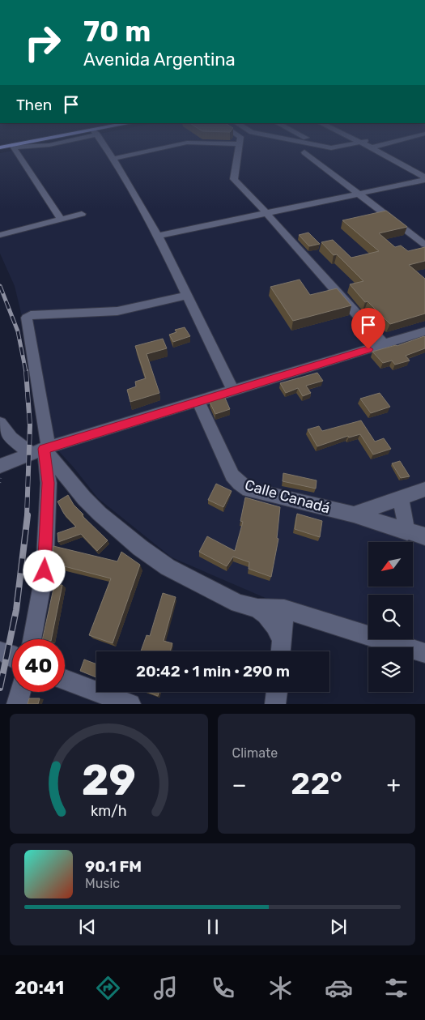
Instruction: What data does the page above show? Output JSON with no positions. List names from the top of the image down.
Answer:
{
  "streets": {
    "street": ["Calle Canadá"]
  },
  "north": "bottom left",
  "page": {
    "turn": ["70 m", "Avenida Argentina"],
    "then": "Then",
    "limit": "40",
    "trip": "20:42 · 1 min · 290 m",
    "tile": "Climate",
    "heat": ["−", "22°", "+"],
    "song": ["90.1 FM", "Music"],
    "tabs": "20:41",
    "gauge": ["29", "km/h"]
  }
}
